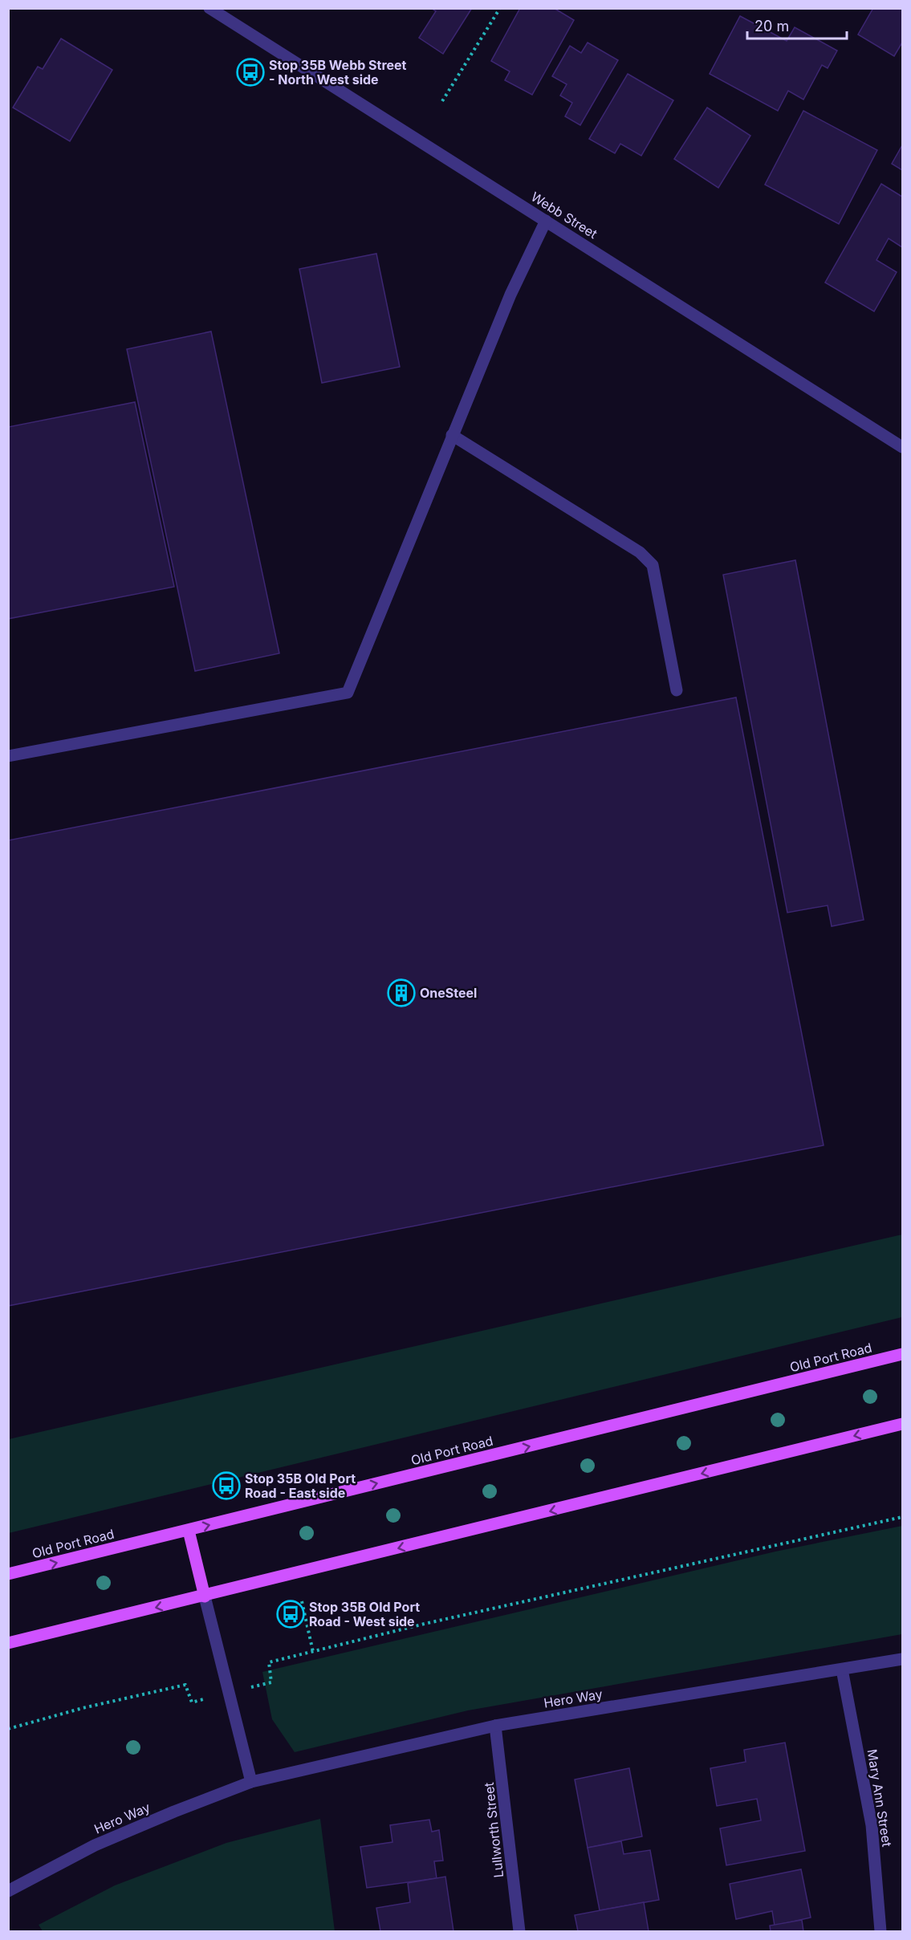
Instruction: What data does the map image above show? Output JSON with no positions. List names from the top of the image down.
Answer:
{
  "streets": {
    "main road": ["Old Port Road"],
    "street": [
      "Webb Street",
      "Hero Way",
      "Mary Ann Street",
      "Lullworth Street"
    ]
  },
  "crossings": [
    ["Hero Way", "Mary Ann Street"],
    ["Hero Way", "Lullworth Street"]
  ],
  "places": {
    "bus stop": ["Stop 35B Webb Street - North West side", "Stop 35B Old Port Road - East side", "Stop 35B Old Port Road - West side"],
    "building": ["OneSteel"]
  },
  "scale_bar": "20 m"
}
